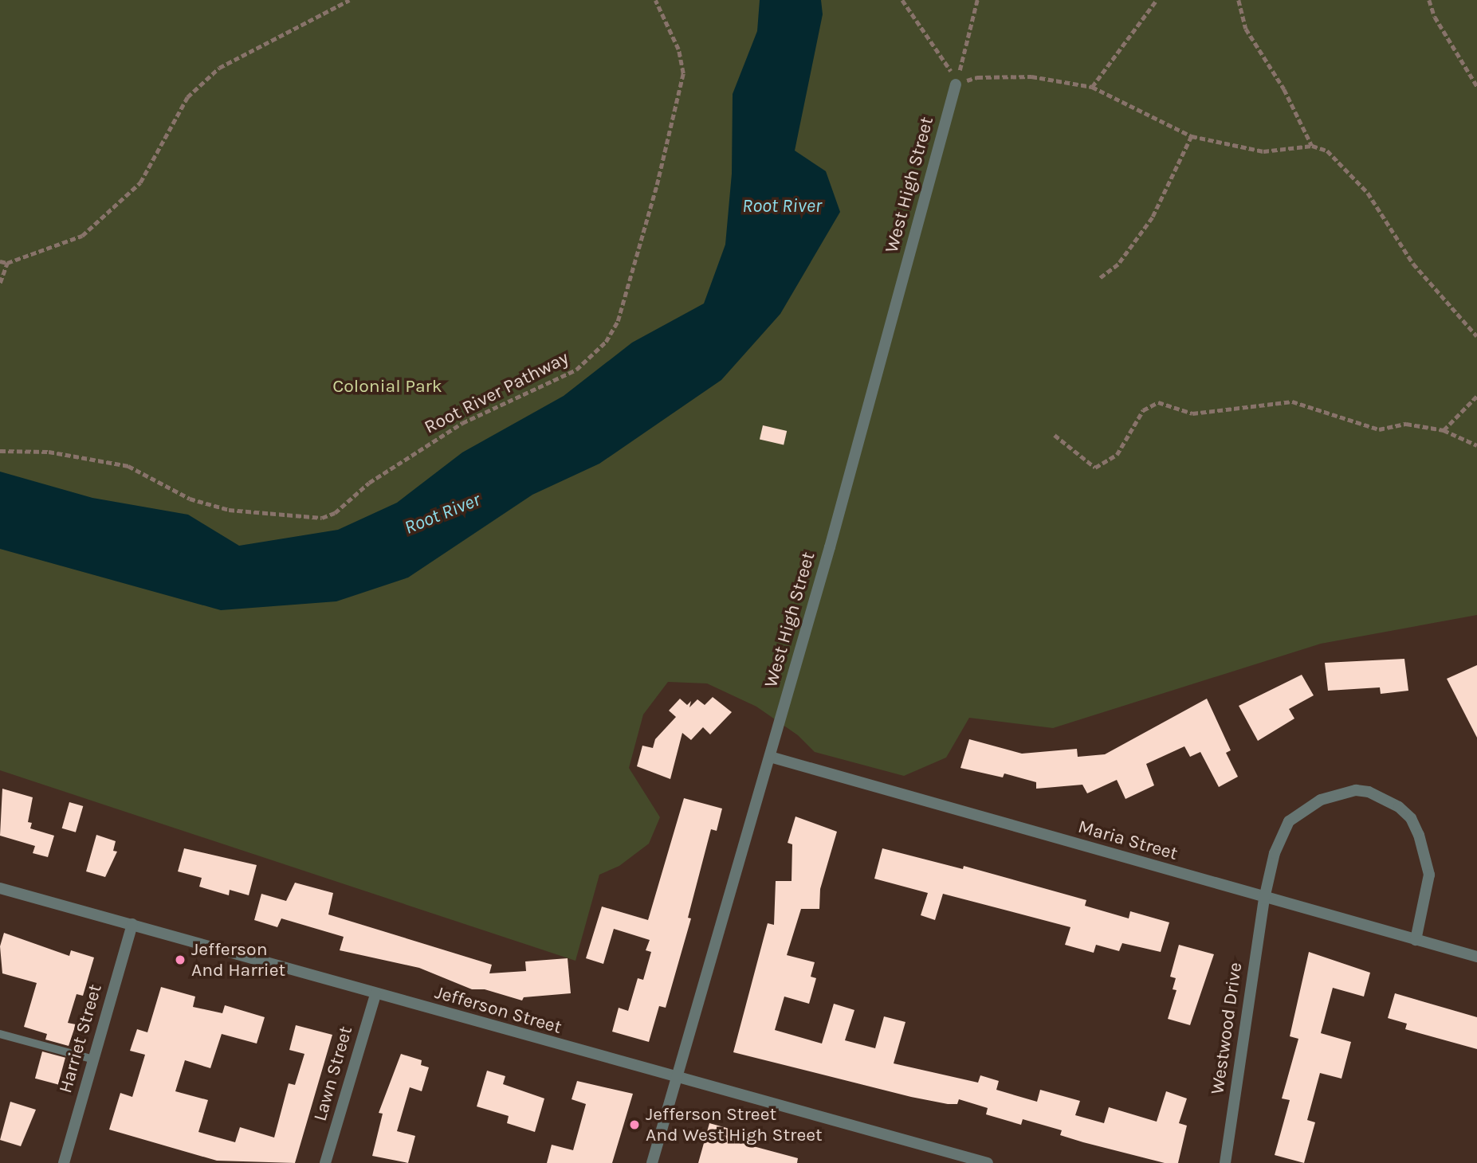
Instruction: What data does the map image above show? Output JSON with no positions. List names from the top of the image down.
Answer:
{
  "streets": {
    "street": [
      "West High Street",
      "Maria Street",
      "Jefferson Street",
      "Westwood Drive",
      "Harriet Street",
      "Lawn Street"
    ],
    "path": ["Root River Pathway"]
  },
  "crossings": [
    ["West High Street", "Maria Street"],
    ["West High Street", "Jefferson Street"],
    ["Maria Street", "Westwood Drive"],
    ["Jefferson Street", "Harriet Street"],
    ["Jefferson Street", "Lawn Street"]
  ],
  "water": ["Root River"],
  "parks": ["Colonial Park"],
  "places": ["Jefferson And Harriet", "Jefferson Street And West High Street"]
}
